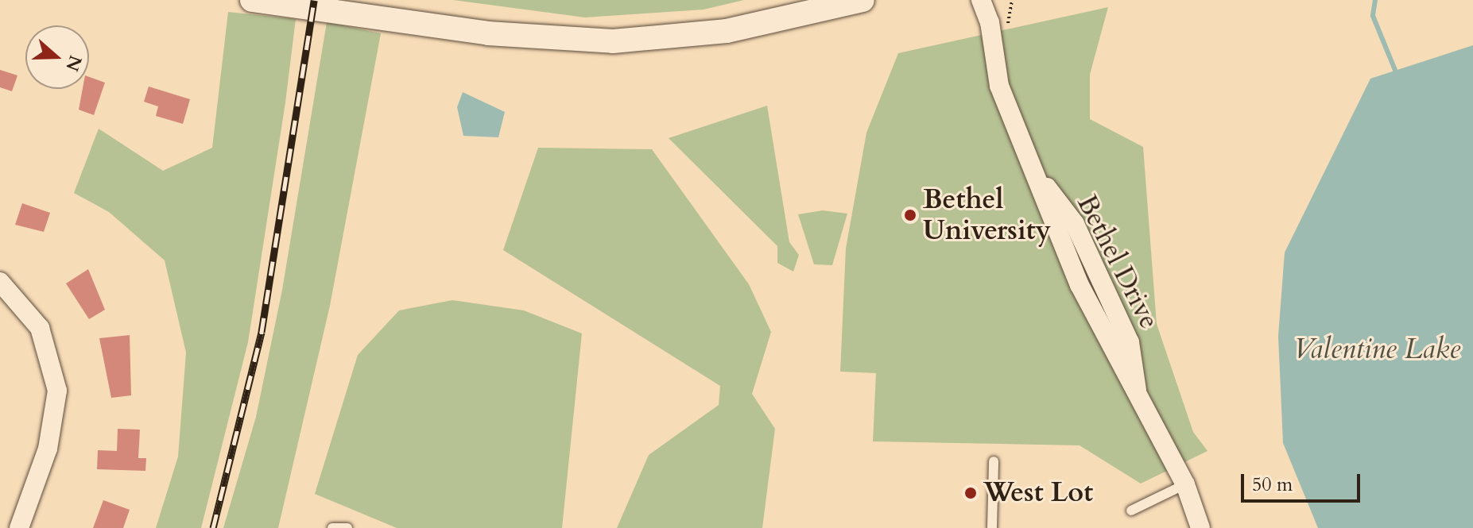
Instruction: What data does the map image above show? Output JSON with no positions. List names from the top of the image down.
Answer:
{
  "streets": {
    "street": ["Bethel Drive"]
  },
  "water": ["Valentine Lake"],
  "places": ["Bethel University", "West Lot"],
  "scale_bar": "50 m",
  "north": "right"
}
